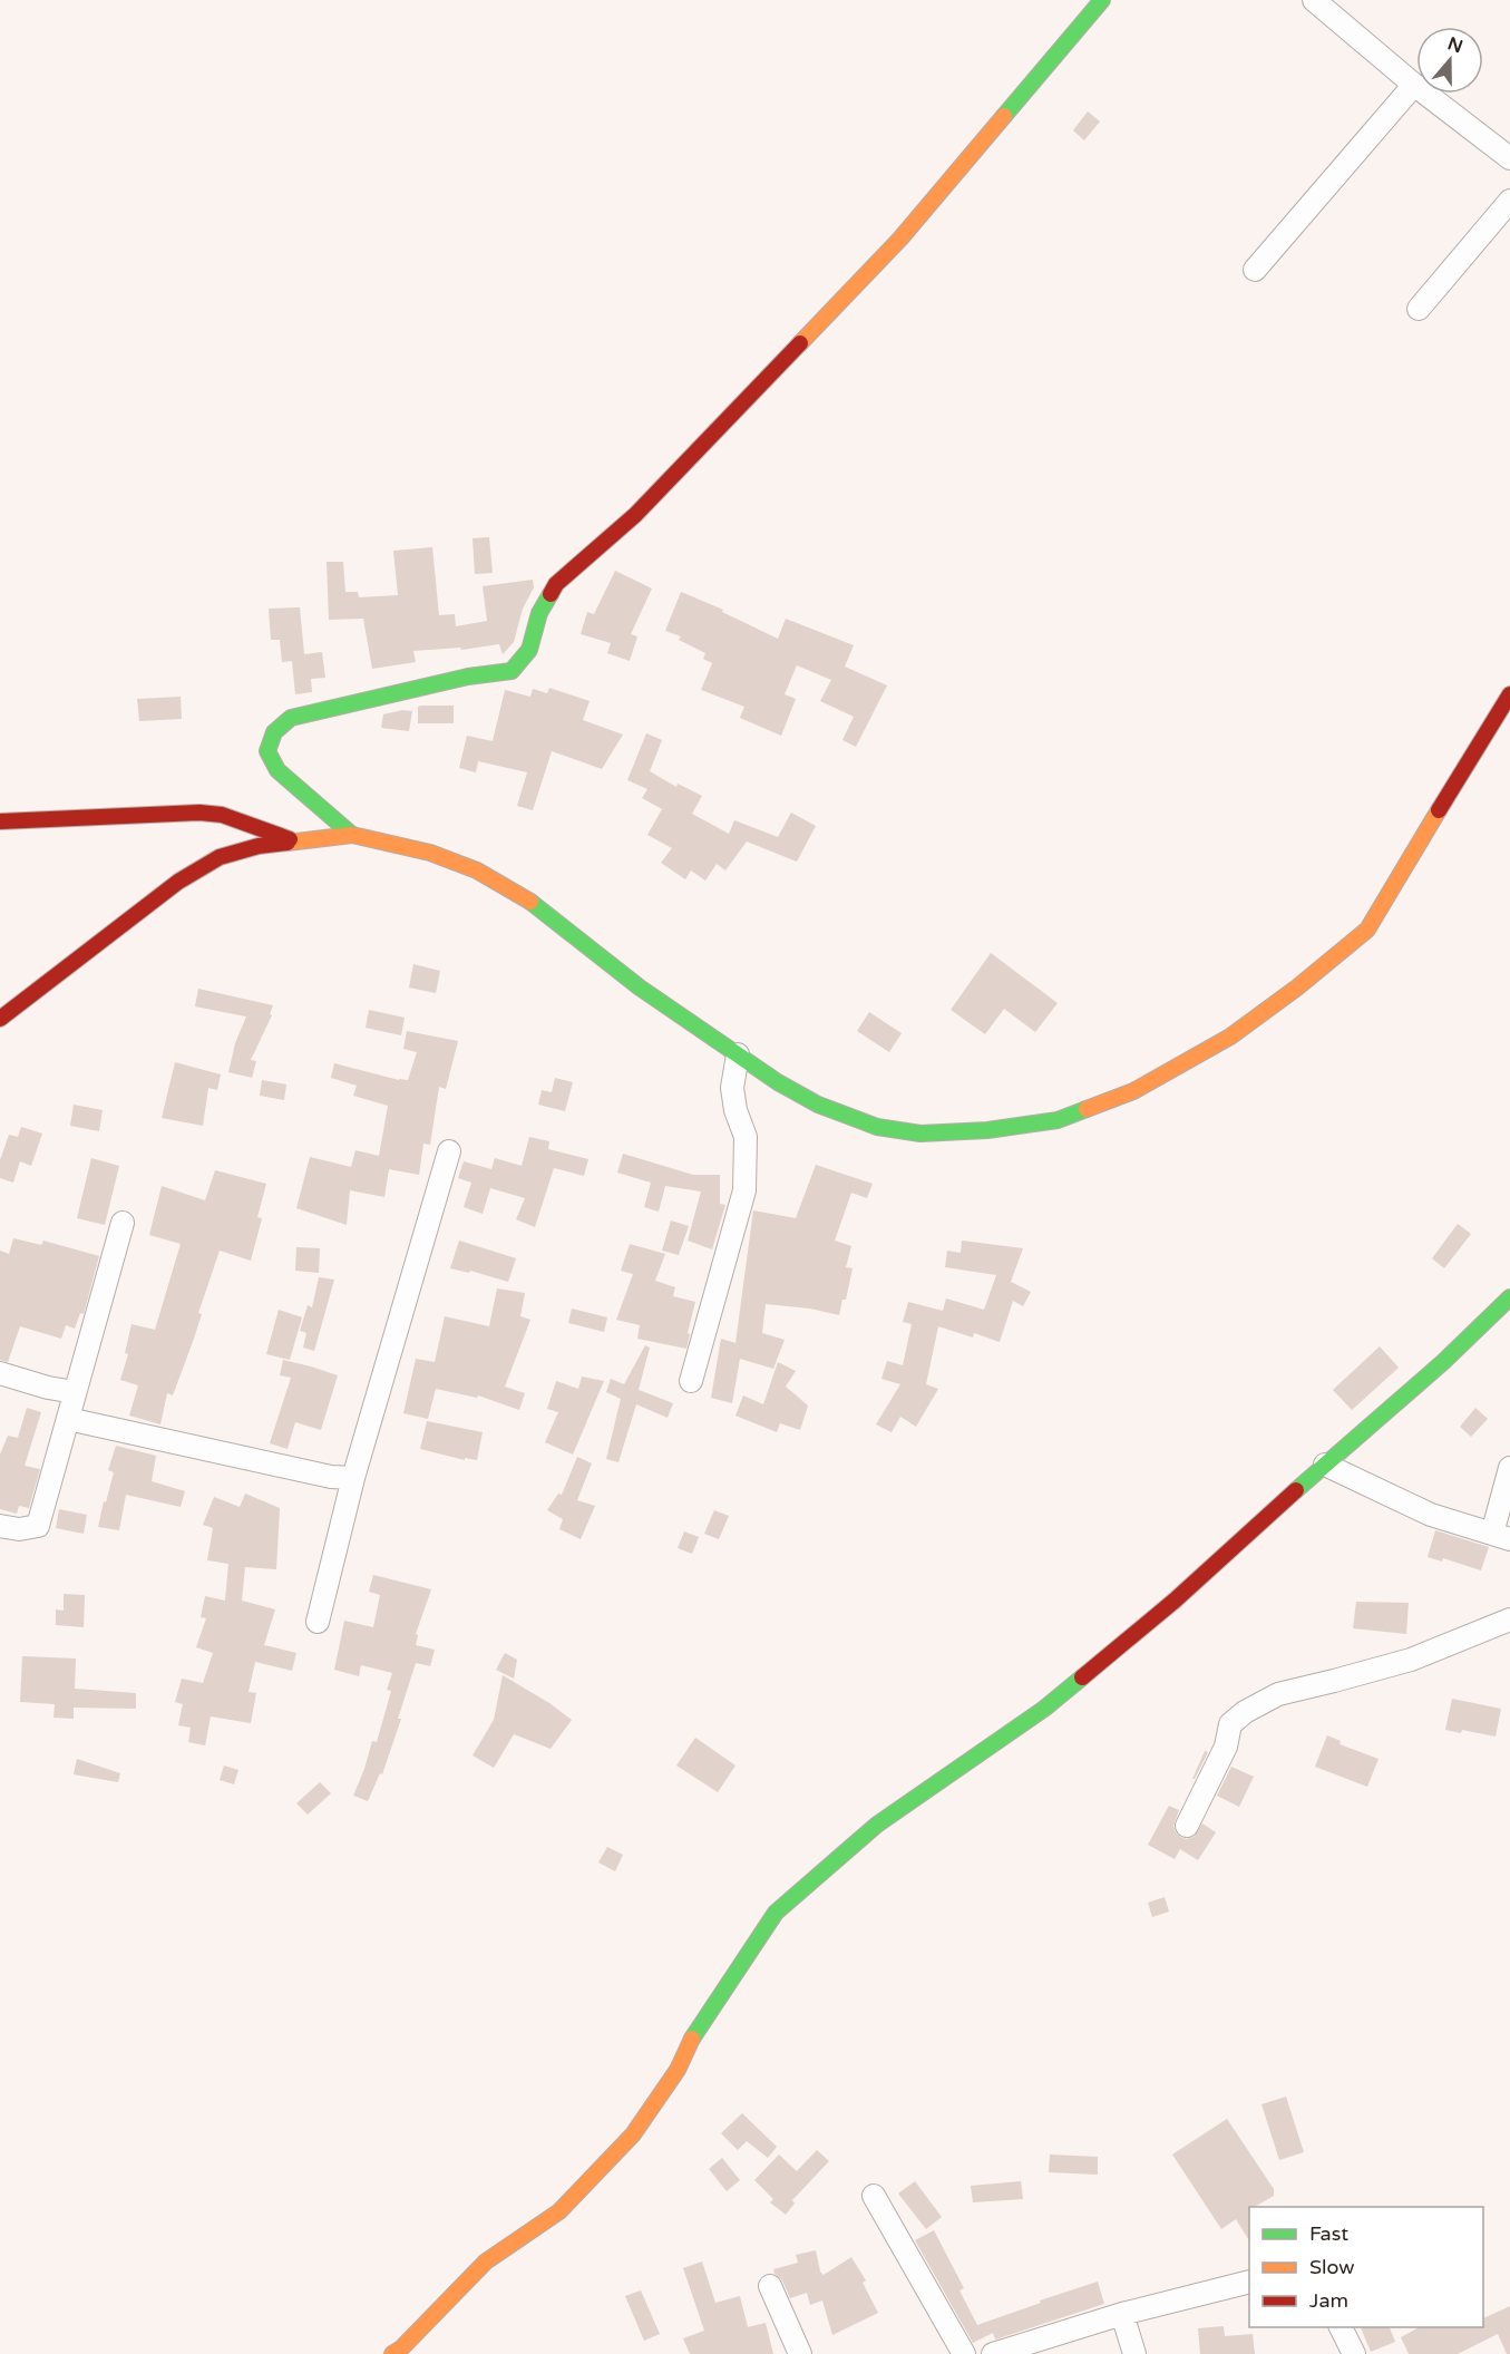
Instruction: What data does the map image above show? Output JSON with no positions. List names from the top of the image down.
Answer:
{
  "legend": ["Fast", "Slow", "Jam"],
  "north": "top"
}
